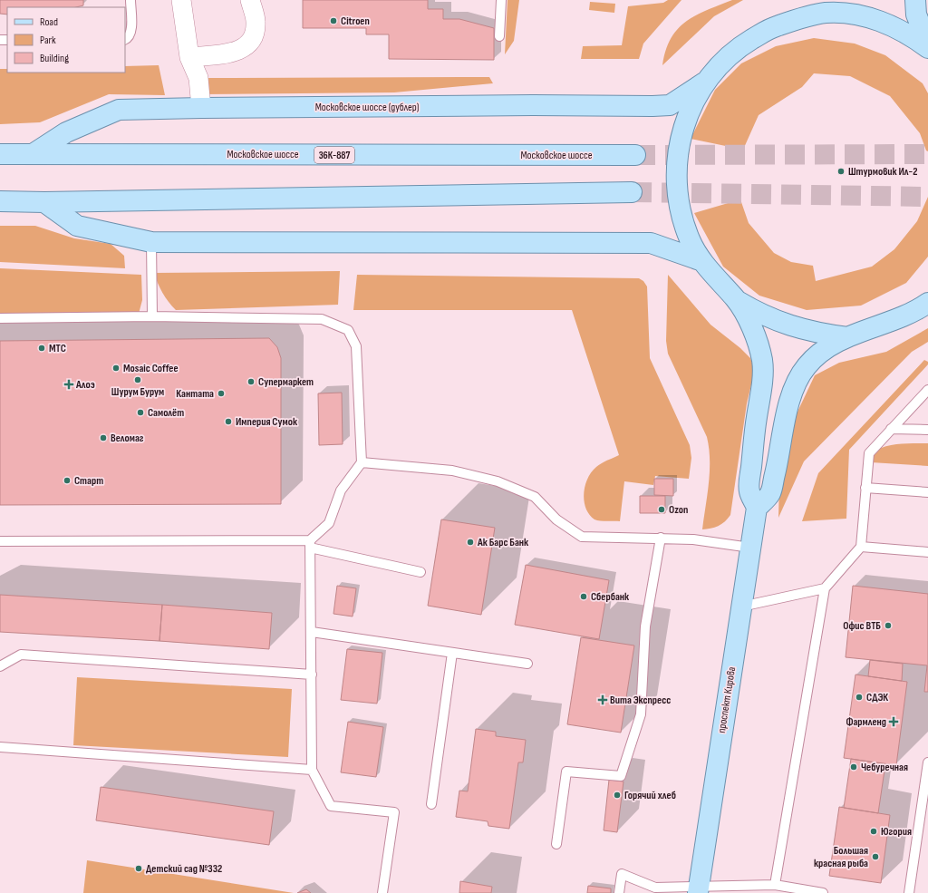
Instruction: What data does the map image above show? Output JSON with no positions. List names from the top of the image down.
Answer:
{
  "streets": {
    "main road": [
      "Московское шоссе (дублер)",
      "Московское шоссе",
      "36К-887",
      "проспект Кирова"
    ]
  },
  "crossings": [
    ["Московское шоссе (дублер)", "Московское шоссе"]
  ],
  "places": {
    "other": [
      "Citroen",
      "Штурмовик Ил-2",
      "МТС",
      "Mosaic Coffee",
      "Шурум Бурум",
      "Супермаркет",
      "Кантата",
      "Самолёт",
      "Империя Сумок",
      "Веломаг",
      "Старт",
      "Ozon",
      "Ак Барс Банк",
      "Сбербанк",
      "Офис ВТБ",
      "СДЭК",
      "Чебуречная",
      "Горячий хлеб",
      "Югория",
      "Большая красная рыба",
      "Детский сад №332"
    ],
    "health": ["Алоэ", "Вита Экспресс", "Фармленд"]
  },
  "legend": ["Road", "Park", "Building"]
}
